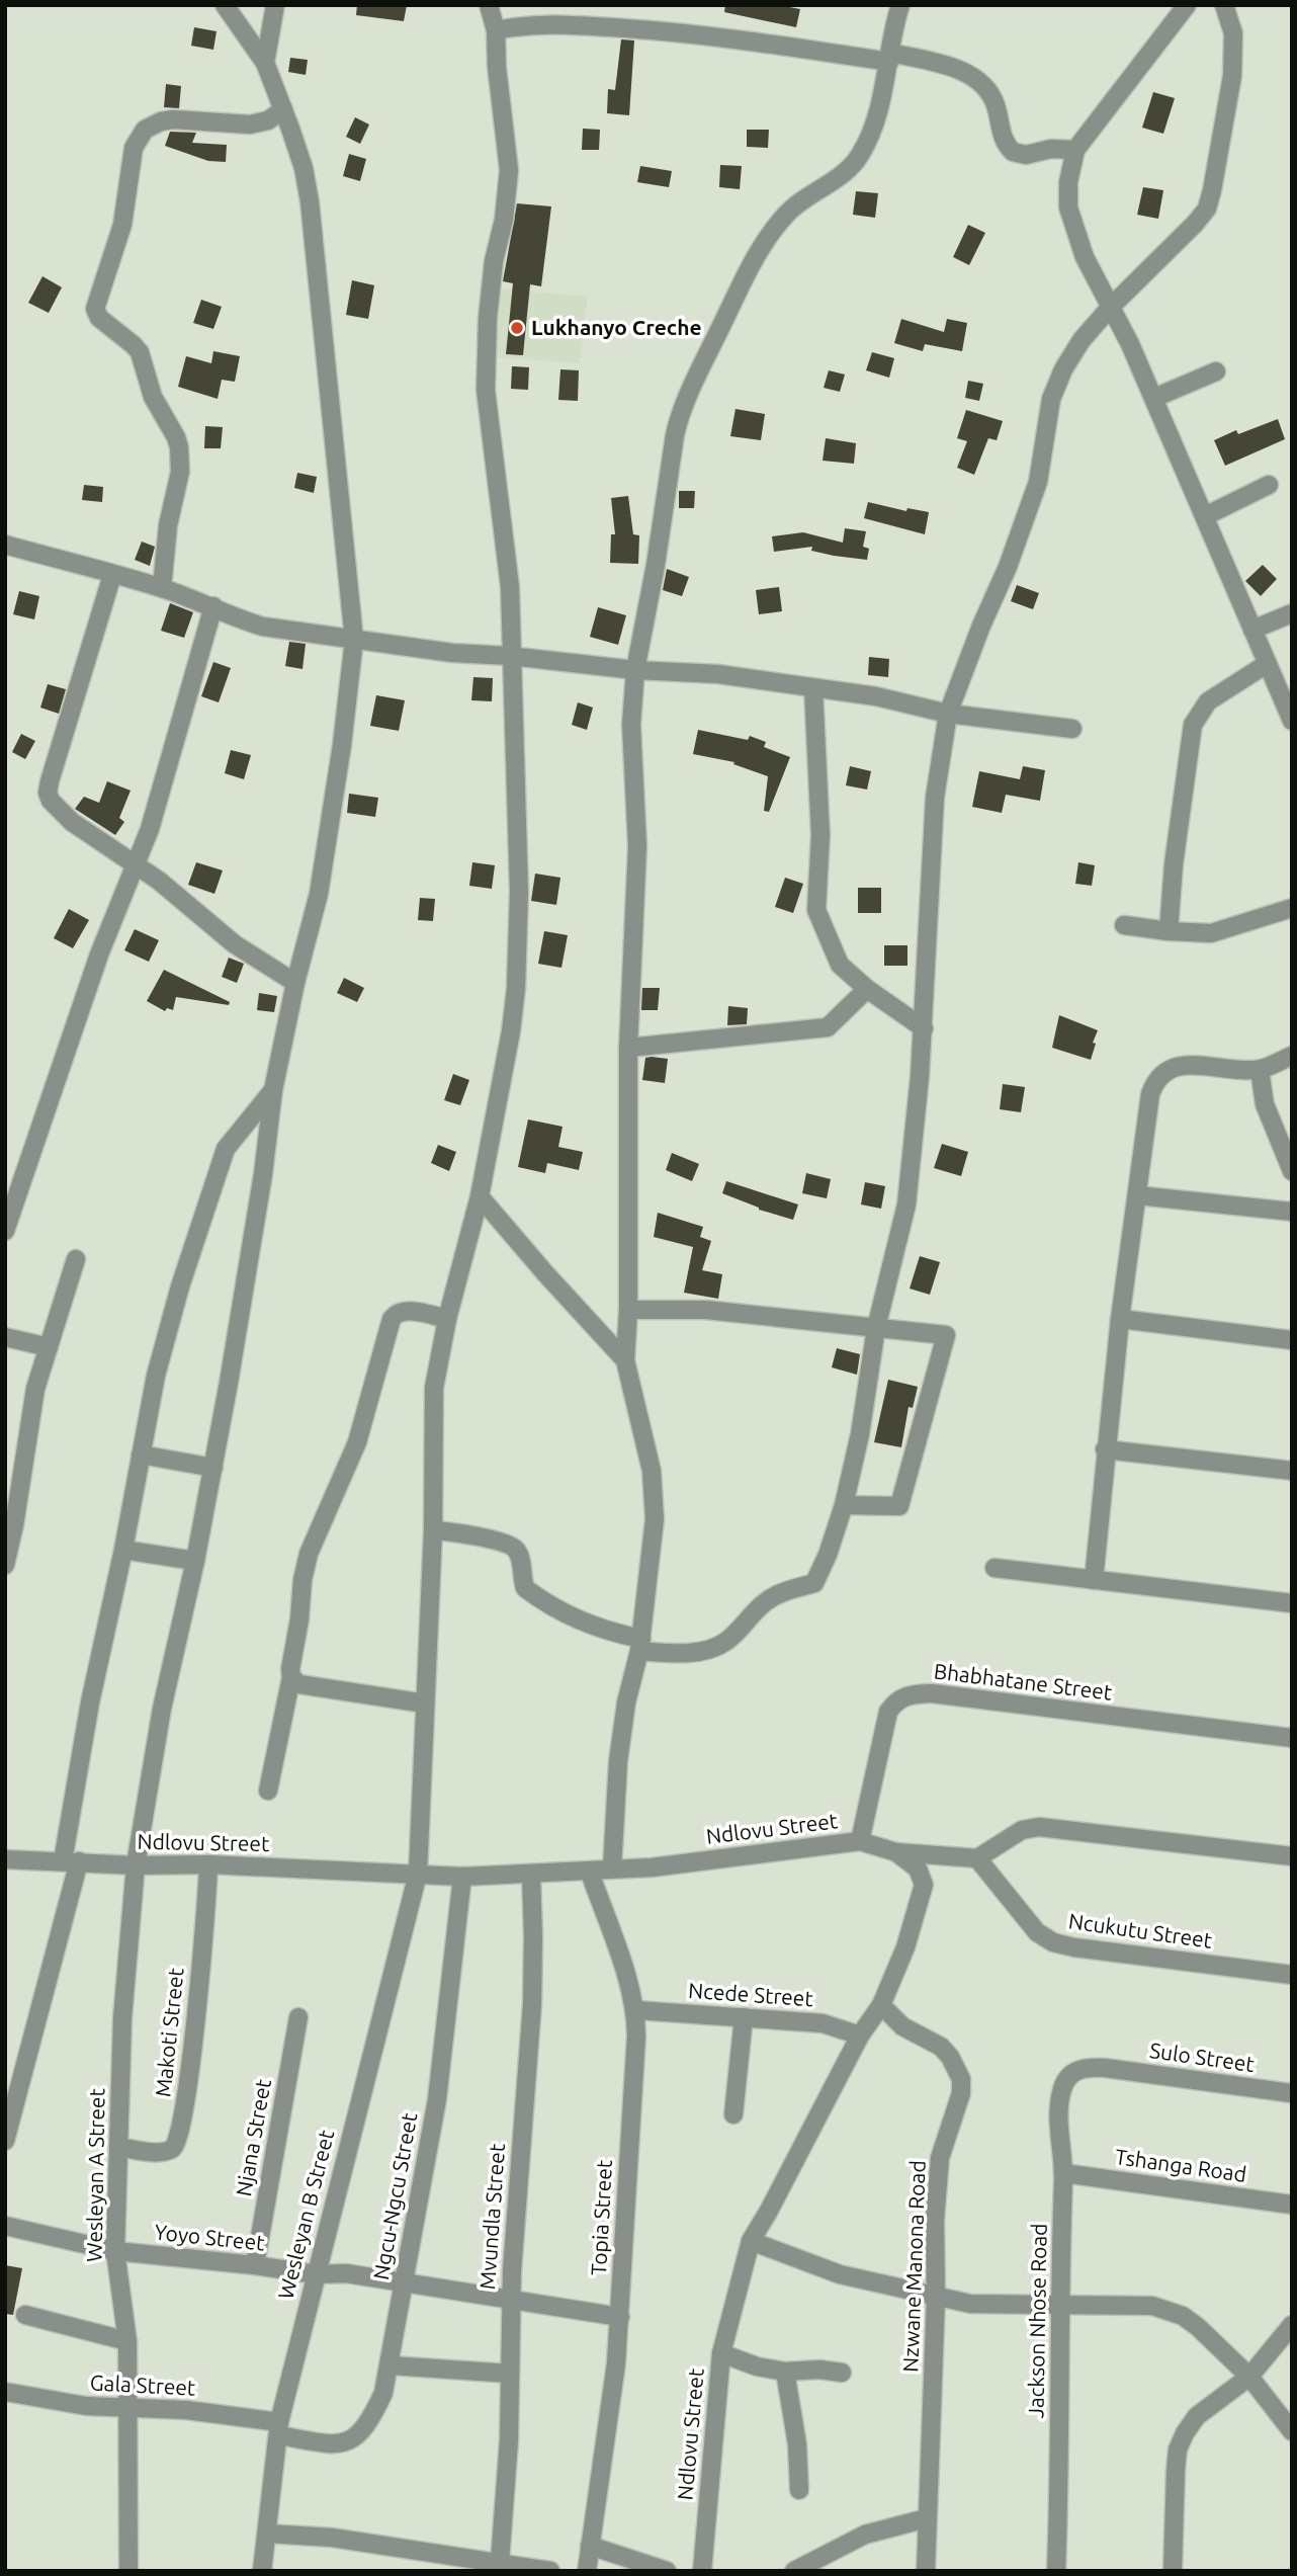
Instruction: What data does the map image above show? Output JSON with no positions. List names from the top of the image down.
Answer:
{
  "streets": {
    "street": [
      "Bhabhatane Street",
      "Ndlovu Street",
      "Ncukutu Street",
      "Ncede Street",
      "Makoti Street",
      "Sulo Street",
      "Njana Street",
      "Tshanga Road",
      "Wesleyan A Street",
      "Ngcu-Ngcu Street",
      "Wesleyan B Street",
      "Mvundla Street",
      "Topia Street",
      "Yoyo Street",
      "Nzwane Manona Road",
      "Jackson Nhose Road",
      "Gala Street"
    ]
  },
  "crossings": [
    ["Bhabhatane Street", "Ndlovu Street"],
    ["Ndlovu Street", "Ncede Street"],
    ["Ndlovu Street", "Makoti Street"],
    ["Ndlovu Street", "Wesleyan A Street"],
    ["Ndlovu Street", "Ngcu-Ngcu Street"],
    ["Ndlovu Street", "Wesleyan B Street"],
    ["Ndlovu Street", "Mvundla Street"],
    ["Ndlovu Street", "Topia Street"],
    ["Ndlovu Street", "Nzwane Manona Road"],
    ["Ncede Street", "Topia Street"],
    ["Makoti Street", "Wesleyan A Street"],
    ["Sulo Street", "Jackson Nhose Road"],
    ["Njana Street", "Yoyo Street"],
    ["Tshanga Road", "Jackson Nhose Road"],
    ["Wesleyan A Street", "Yoyo Street"],
    ["Wesleyan A Street", "Gala Street"],
    ["Ngcu-Ngcu Street", "Wesleyan B Street"],
    ["Ngcu-Ngcu Street", "Yoyo Street"],
    ["Ngcu-Ngcu Street", "Gala Street"],
    ["Wesleyan B Street", "Yoyo Street"],
    ["Wesleyan B Street", "Gala Street"],
    ["Mvundla Street", "Yoyo Street"],
    ["Topia Street", "Yoyo Street"]
  ],
  "places": ["Lukhanyo Creche"]
}
